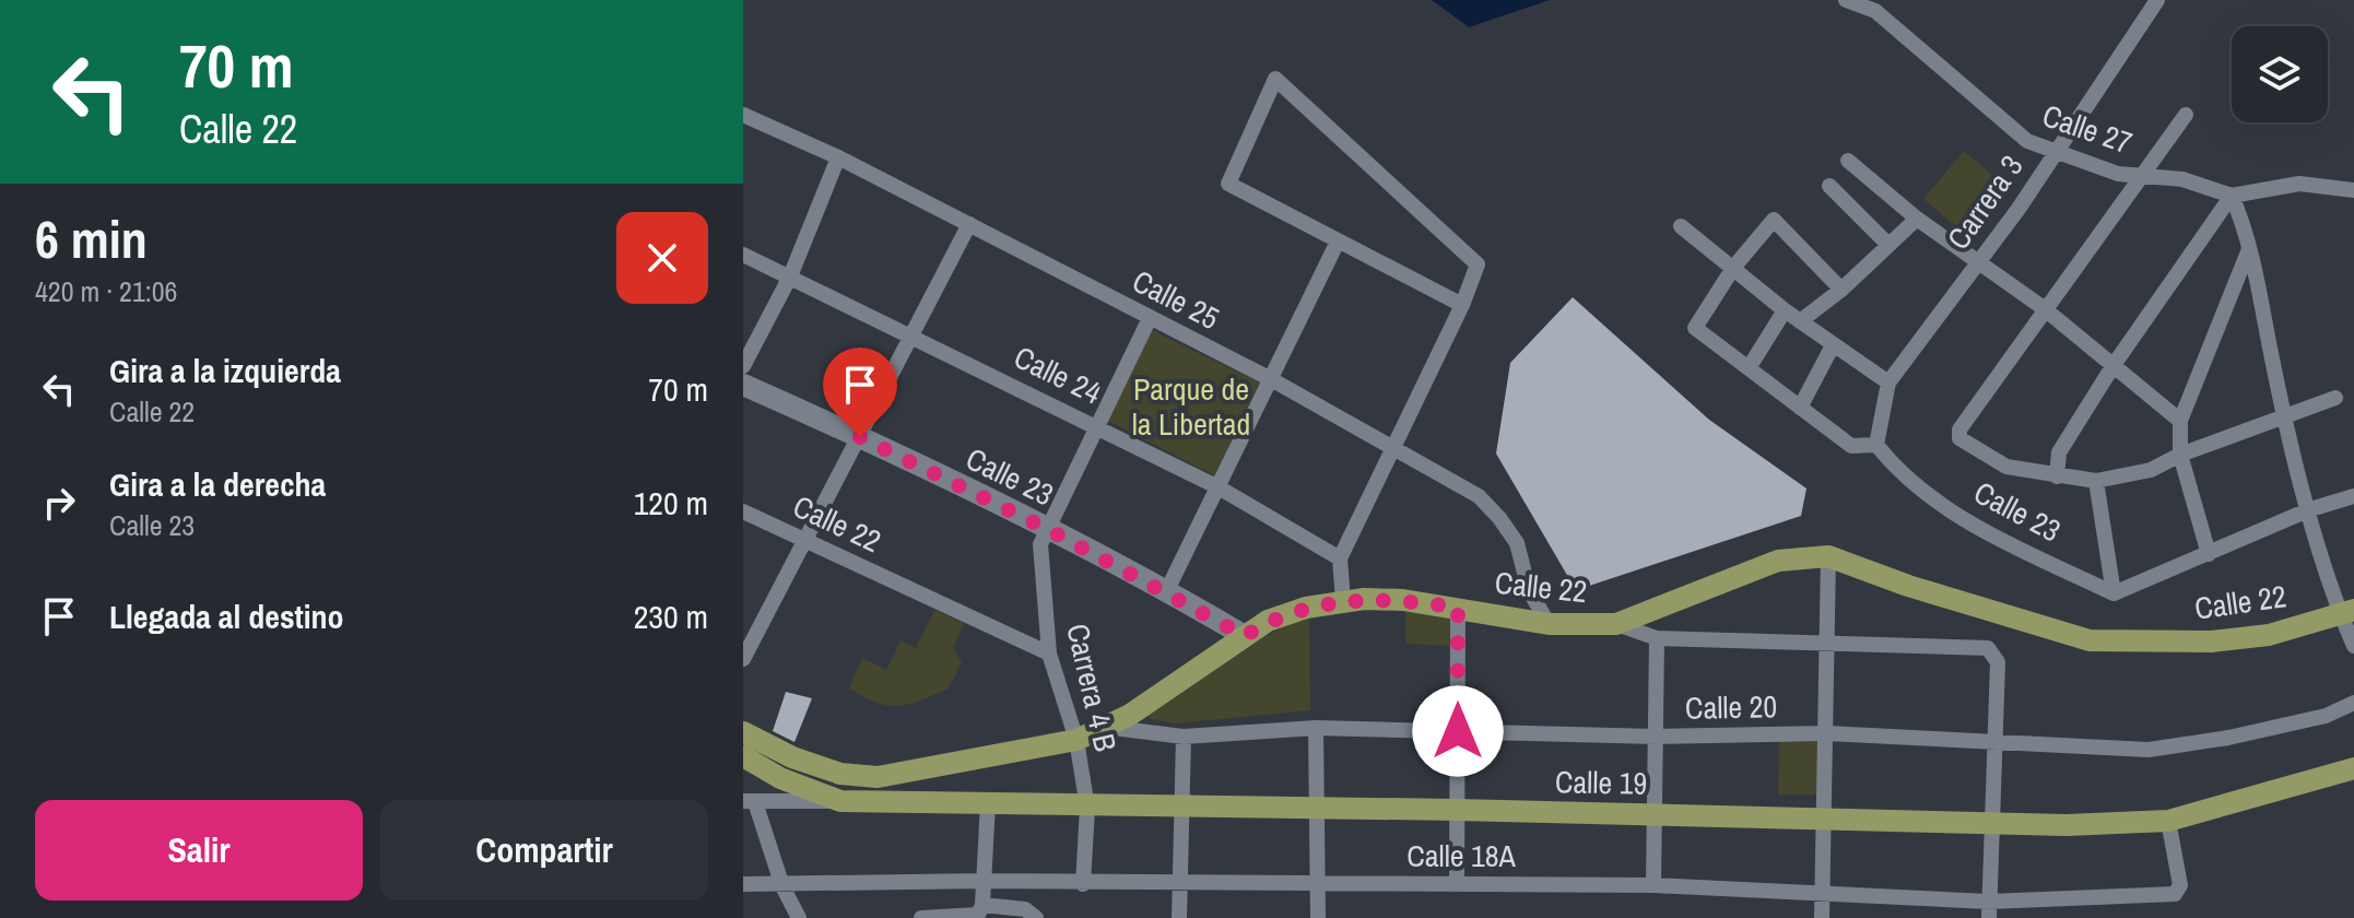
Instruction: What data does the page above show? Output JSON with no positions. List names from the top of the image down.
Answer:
{
  "streets": {
    "main road": ["Calle 22", "Calle 19"],
    "street": [
      "Calle 27",
      "Carrera 3",
      "Calle 25",
      "Calle 24",
      "Calle 23",
      "Carrera 4 B",
      "Calle 20",
      "Calle 18A"
    ]
  },
  "crossings": [
    ["Calle 27", "Carrera 3"],
    ["Carrera 3", "Calle 23"],
    ["Calle 25", "Calle 22"],
    ["Calle 25", "Carrera 4 B"],
    ["Calle 24", "Carrera 4 B"],
    ["Calle 23", "Calle 22"],
    ["Calle 23", "Carrera 4 B"],
    ["Calle 22", "Carrera 4 B"],
    ["Calle 22", "Calle 20"],
    ["Carrera 4 B", "Calle 19"],
    ["Carrera 4 B", "Calle 18A"],
    ["Calle 19", "Calle 18A"]
  ],
  "parks": ["Parque de la Libertad"],
  "page": {
    "turn": ["70 m", "Calle 22"],
    "heading": ["6 min", "420 m · 21:06"],
    "list": [
      {
        "name": "Gira a la izquierda",
        "note": "Calle 22",
        "value": "70 m"
      },
      {
        "name": "Gira a la derecha",
        "note": "Calle 23",
        "value": "120 m"
      },
      {
        "name": "Llegada al destino",
        "value": "230 m"
      }
    ],
    "buttons": ["Salir", "Compartir"]
  }
}
